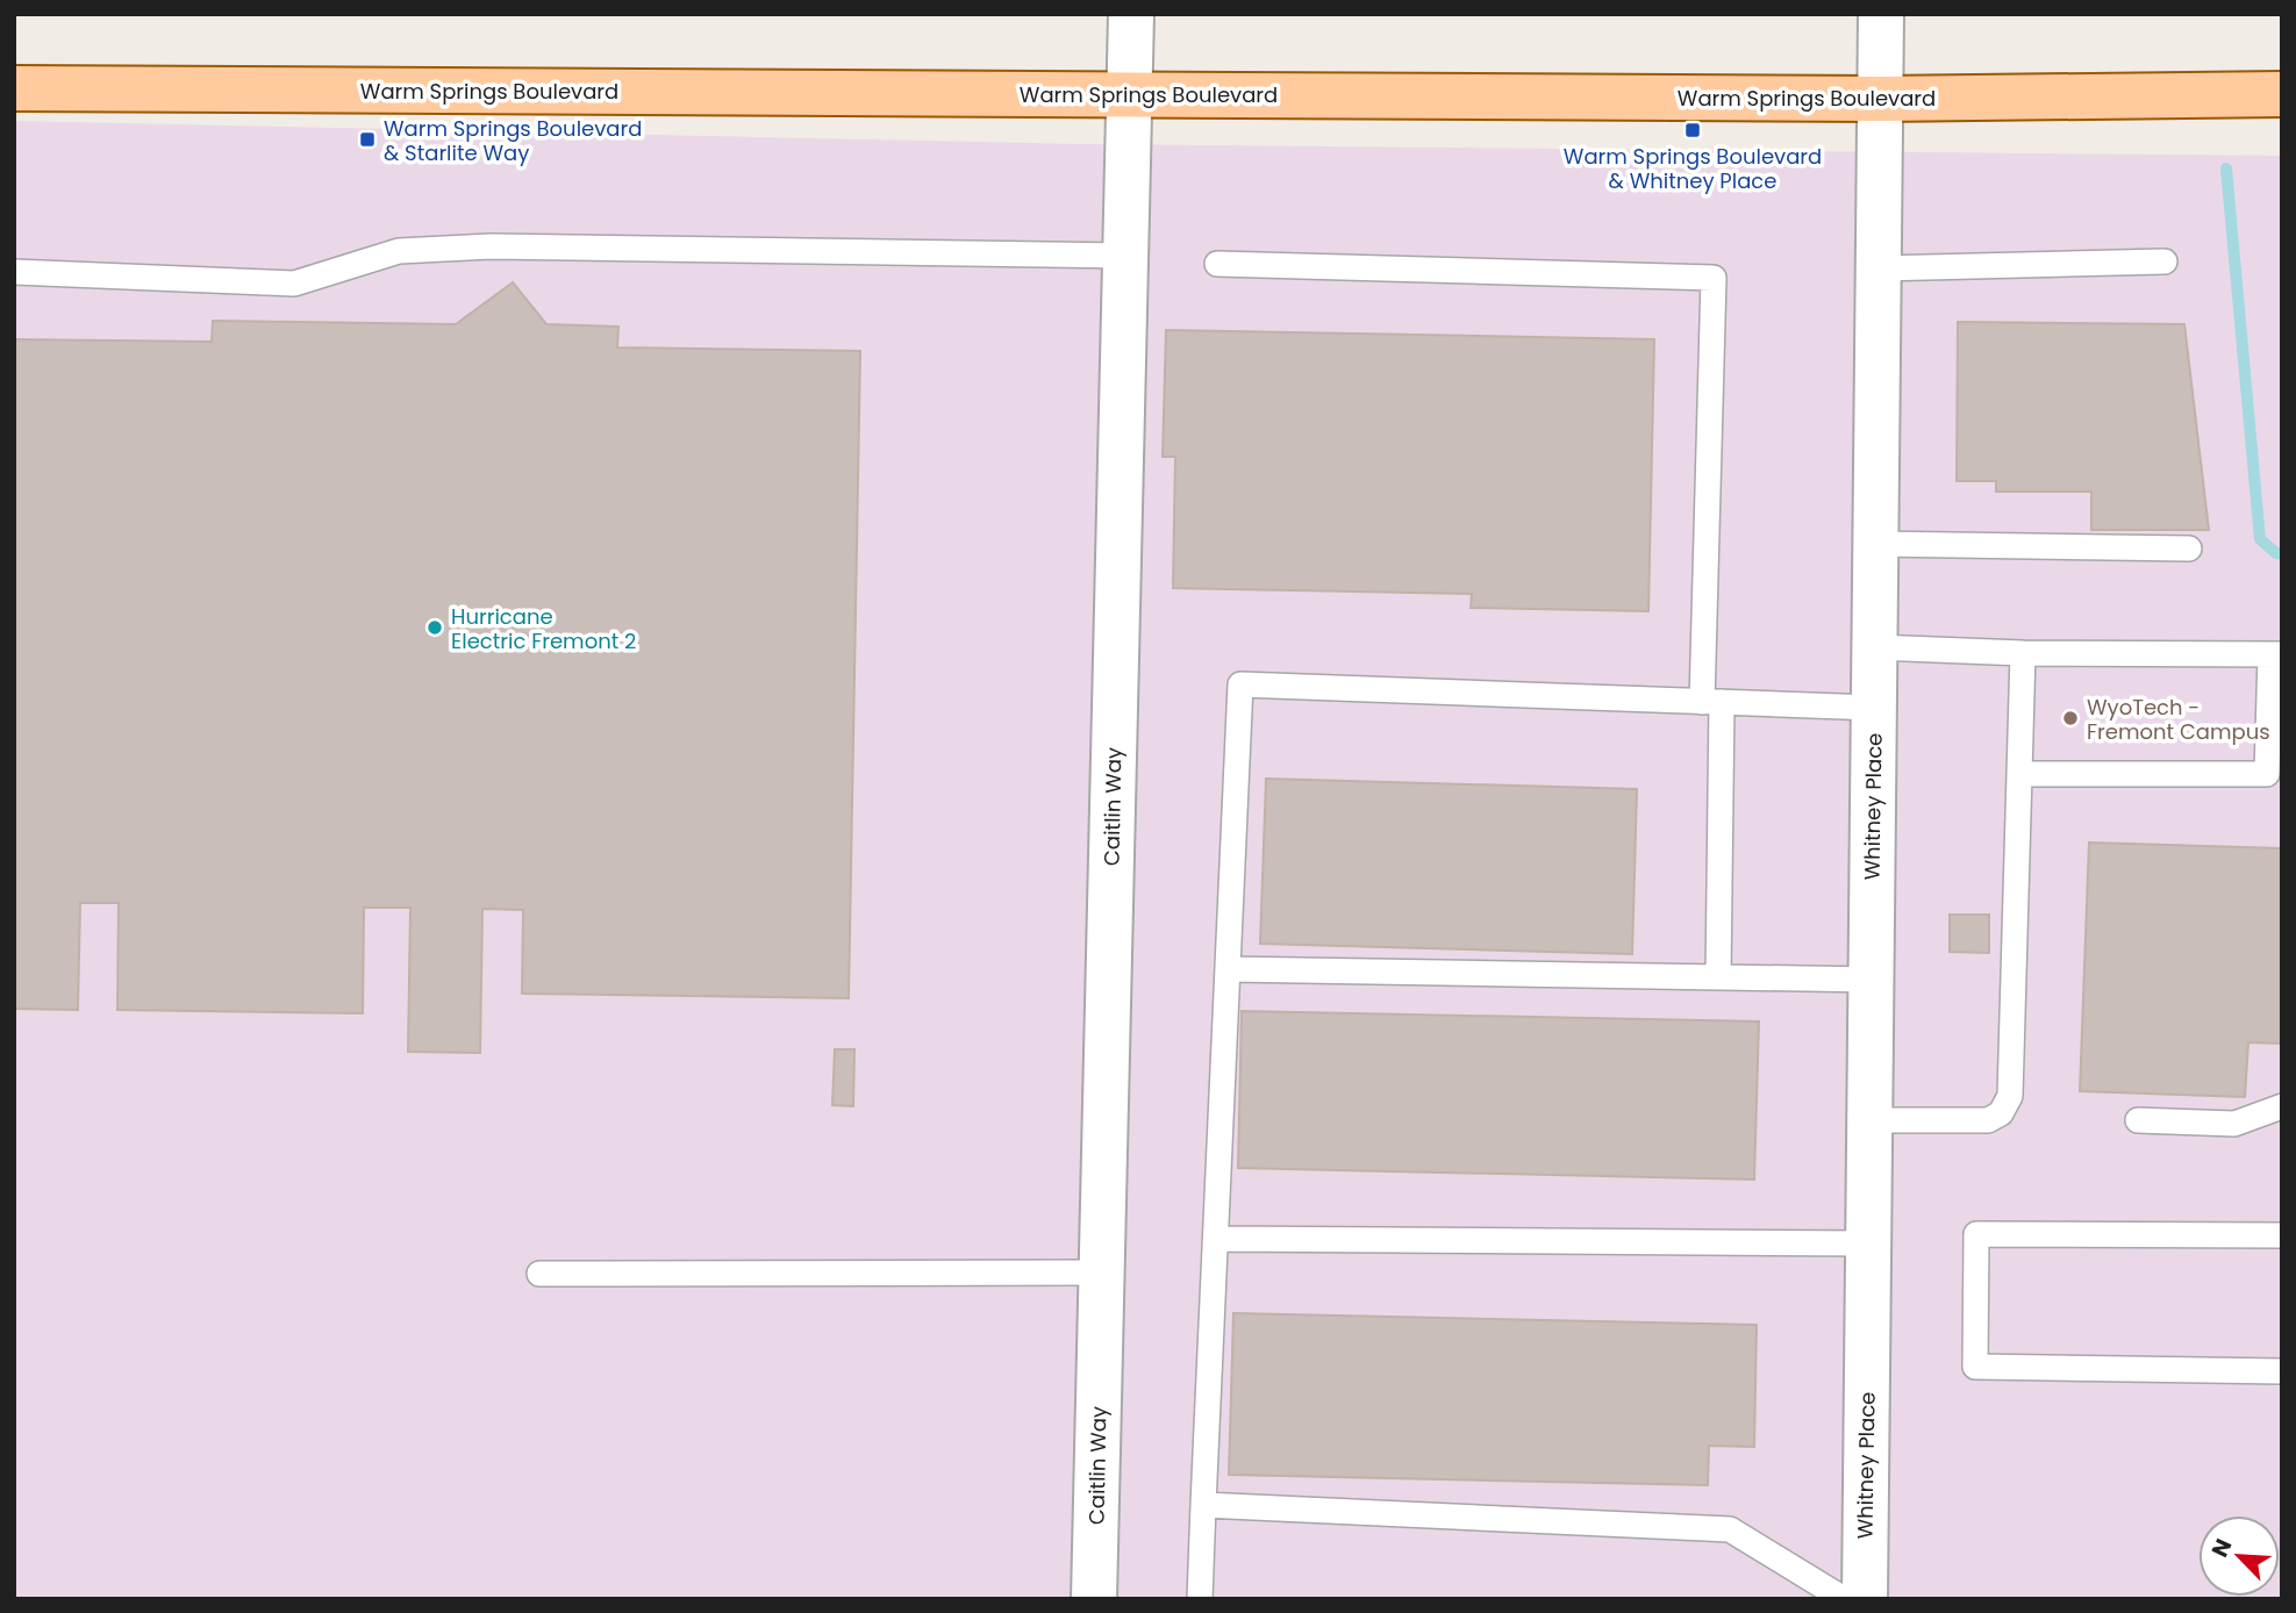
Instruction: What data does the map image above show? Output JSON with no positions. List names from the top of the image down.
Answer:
{
  "streets": {
    "main road": ["Warm Springs Boulevard"],
    "street": ["Caitlin Way", "Whitney Place"]
  },
  "crossings": [
    ["Warm Springs Boulevard", "Caitlin Way"],
    ["Warm Springs Boulevard", "Whitney Place"]
  ],
  "places": {
    "transit": ["Warm Springs Boulevard & Whitney Place", "Warm Springs Boulevard & Starlite Way"],
    "other": ["Hurricane Electric Fremont 2", "WyoTech - Fremont Campus"]
  },
  "north": "top left"
}
